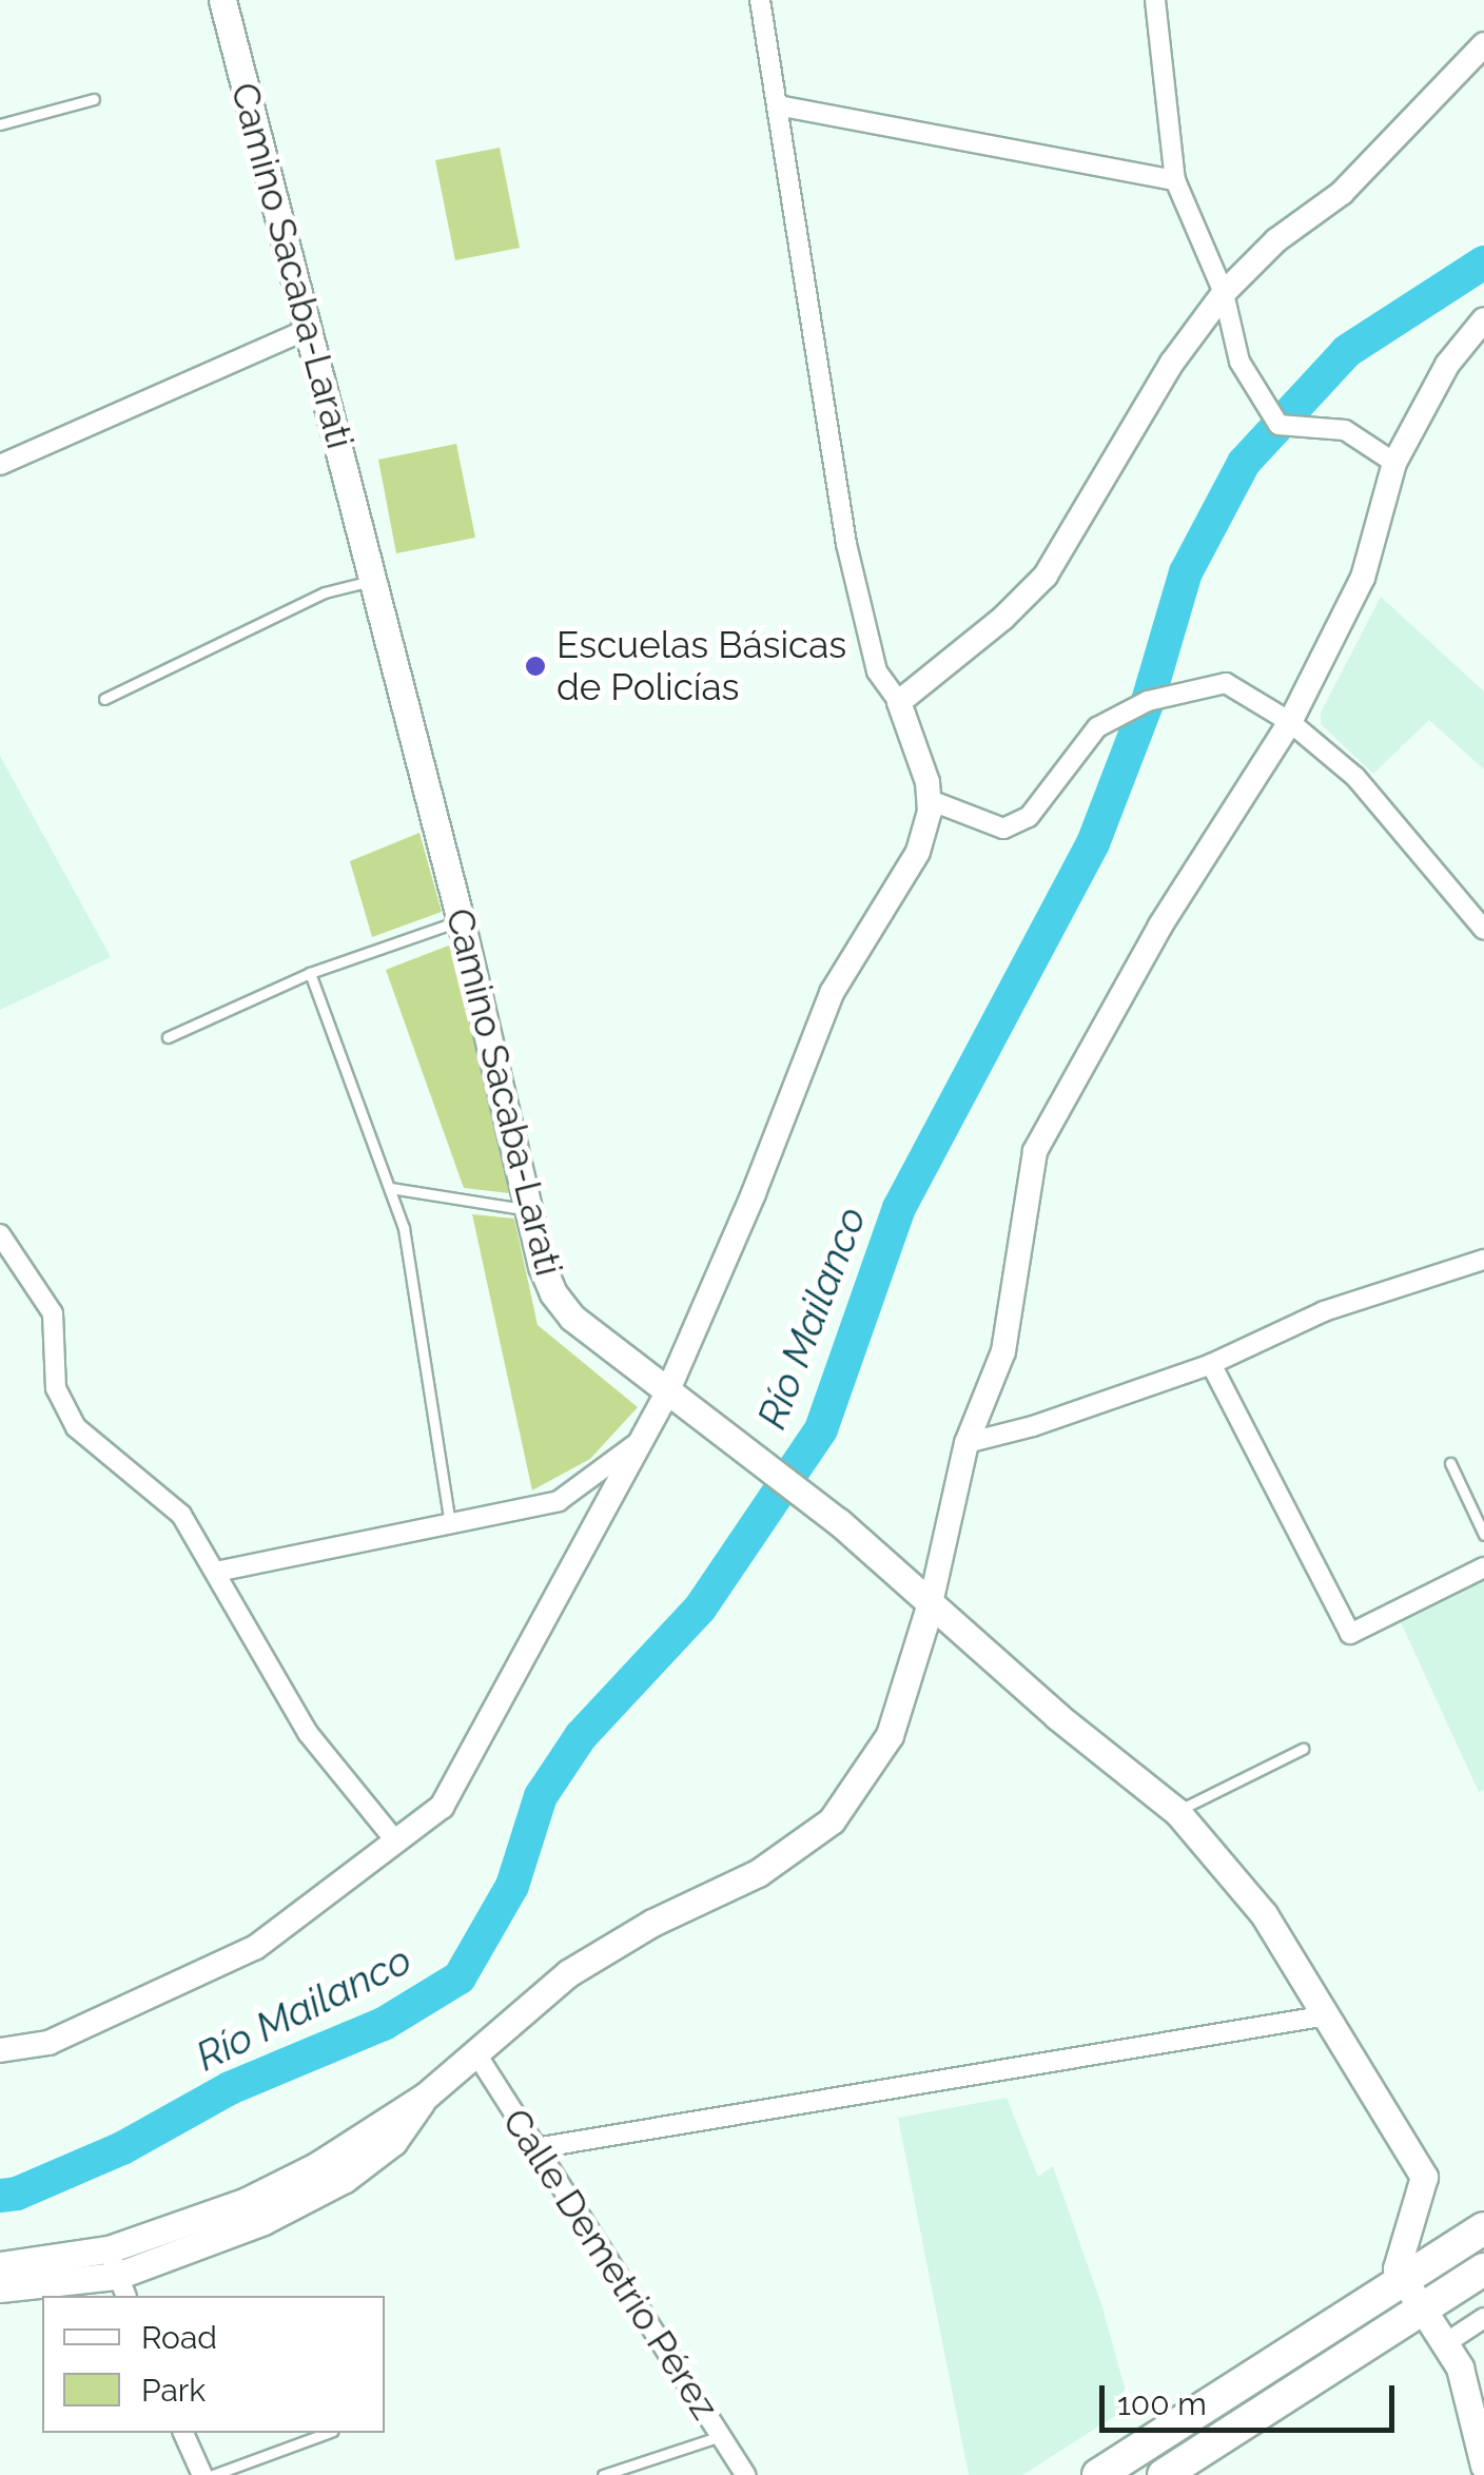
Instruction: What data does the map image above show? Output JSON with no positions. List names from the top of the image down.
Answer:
{
  "streets": {
    "main road": ["Camino Sacaba-Larati"],
    "street": ["Calle Demetrio Pérez"]
  },
  "water": ["Río Mailanco"],
  "places": ["Escuelas Básicas de Policías"],
  "legend": ["Road", "Park"],
  "scale_bar": "100 m"
}
